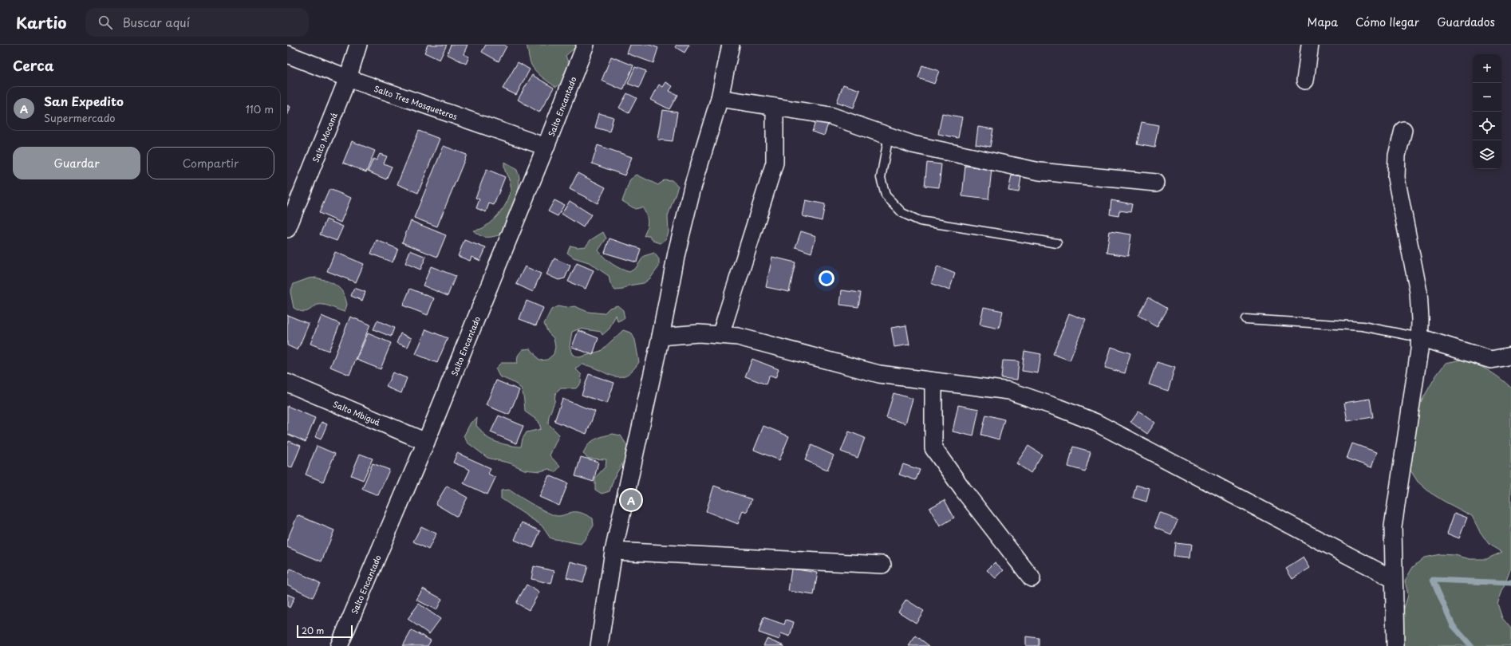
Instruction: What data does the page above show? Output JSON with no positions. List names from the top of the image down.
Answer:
{
  "streets": {
    "street": [
      "Salto Tres Mosqueteros",
      "Salto Encantado",
      "Salto Moconá",
      "Salto Mbiguá"
    ]
  },
  "crossings": [
    ["Salto Tres Mosqueteros", "Salto Encantado"],
    ["Salto Tres Mosqueteros", "Salto Moconá"],
    ["Salto Encantado", "Salto Mbiguá"]
  ],
  "scale_bar": "20 m",
  "page": {
    "header": "Kartio",
    "search": "Buscar aquí",
    "nav": ["Mapa", "Cómo llegar", "Guardados"],
    "heading": "Cerca",
    "map_buttons": ["+", "−"],
    "list": [
      {
        "mark": "A",
        "name": "San Expedito",
        "note": "Supermercado",
        "value": "110 m"
      }
    ],
    "buttons": ["Guardar", "Compartir"],
    "pins": "A",
    "scale": "20 m"
  }
}
